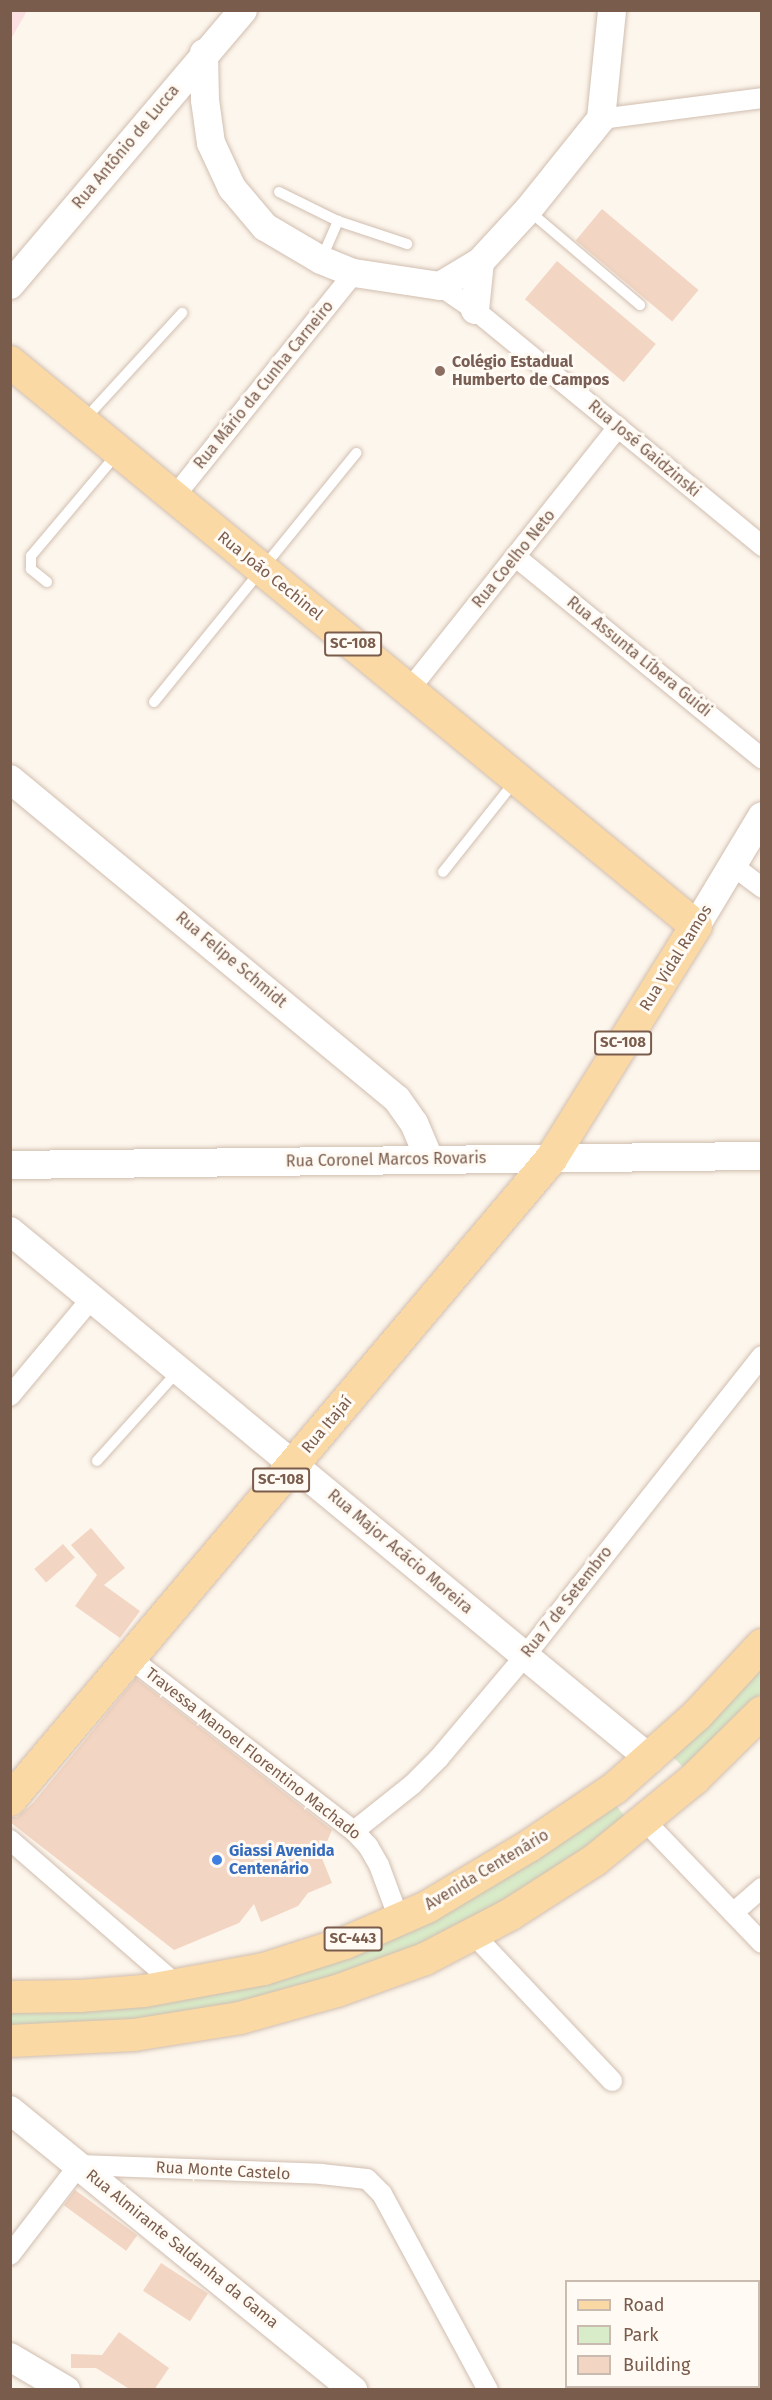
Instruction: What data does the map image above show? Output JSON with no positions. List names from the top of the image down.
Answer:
{
  "streets": {
    "main road": [
      "Rua João Cechinel",
      "SC-108",
      "Rua Vidal Ramos",
      "Rua Itajaí",
      "Avenida Centenário",
      "SC-443"
    ],
    "street": [
      "Rua Antônio de Lucca",
      "Rua Mário da Cunha Carneiro",
      "Rua José Gaidzinski",
      "Rua Coelho Neto",
      "Rua Assunta Líbera Guidi",
      "Rua Felipe Schmidt",
      "Rua Coronel Marcos Rovaris",
      "Rua Major Acácio Moreira",
      "Rua 7 de Setembro",
      "Travessa Manoel Florentino Machado",
      "Rua Monte Castelo",
      "Rua Almirante Saldanha da Gama"
    ]
  },
  "crossings": [
    ["Rua Mário da Cunha Carneiro", "Rua João Cechinel"],
    ["Rua José Gaidzinski", "Rua Coelho Neto"],
    ["Rua Coelho Neto", "Rua João Cechinel"],
    ["Rua Coelho Neto", "Rua Assunta Líbera Guidi"],
    ["Rua João Cechinel", "Rua Vidal Ramos"],
    ["Rua Vidal Ramos", "Rua Coronel Marcos Rovaris"],
    ["Rua Vidal Ramos", "Rua Itajaí"],
    ["Rua Felipe Schmidt", "Rua Coronel Marcos Rovaris"],
    ["Rua Coronel Marcos Rovaris", "Rua Itajaí"],
    ["Rua Itajaí", "Rua Major Acácio Moreira"],
    ["Rua Itajaí", "Travessa Manoel Florentino Machado"],
    ["Rua Major Acácio Moreira", "Rua 7 de Setembro"],
    ["Rua Major Acácio Moreira", "Avenida Centenário"],
    ["Rua 7 de Setembro", "Travessa Manoel Florentino Machado"],
    ["Travessa Manoel Florentino Machado", "Avenida Centenário"],
    ["Rua Monte Castelo", "Rua Almirante Saldanha da Gama"]
  ],
  "places": ["Colégio Estadual Humberto de Campos", "Giassi Avenida Centenário"],
  "legend": ["Road", "Park", "Building"]
}
